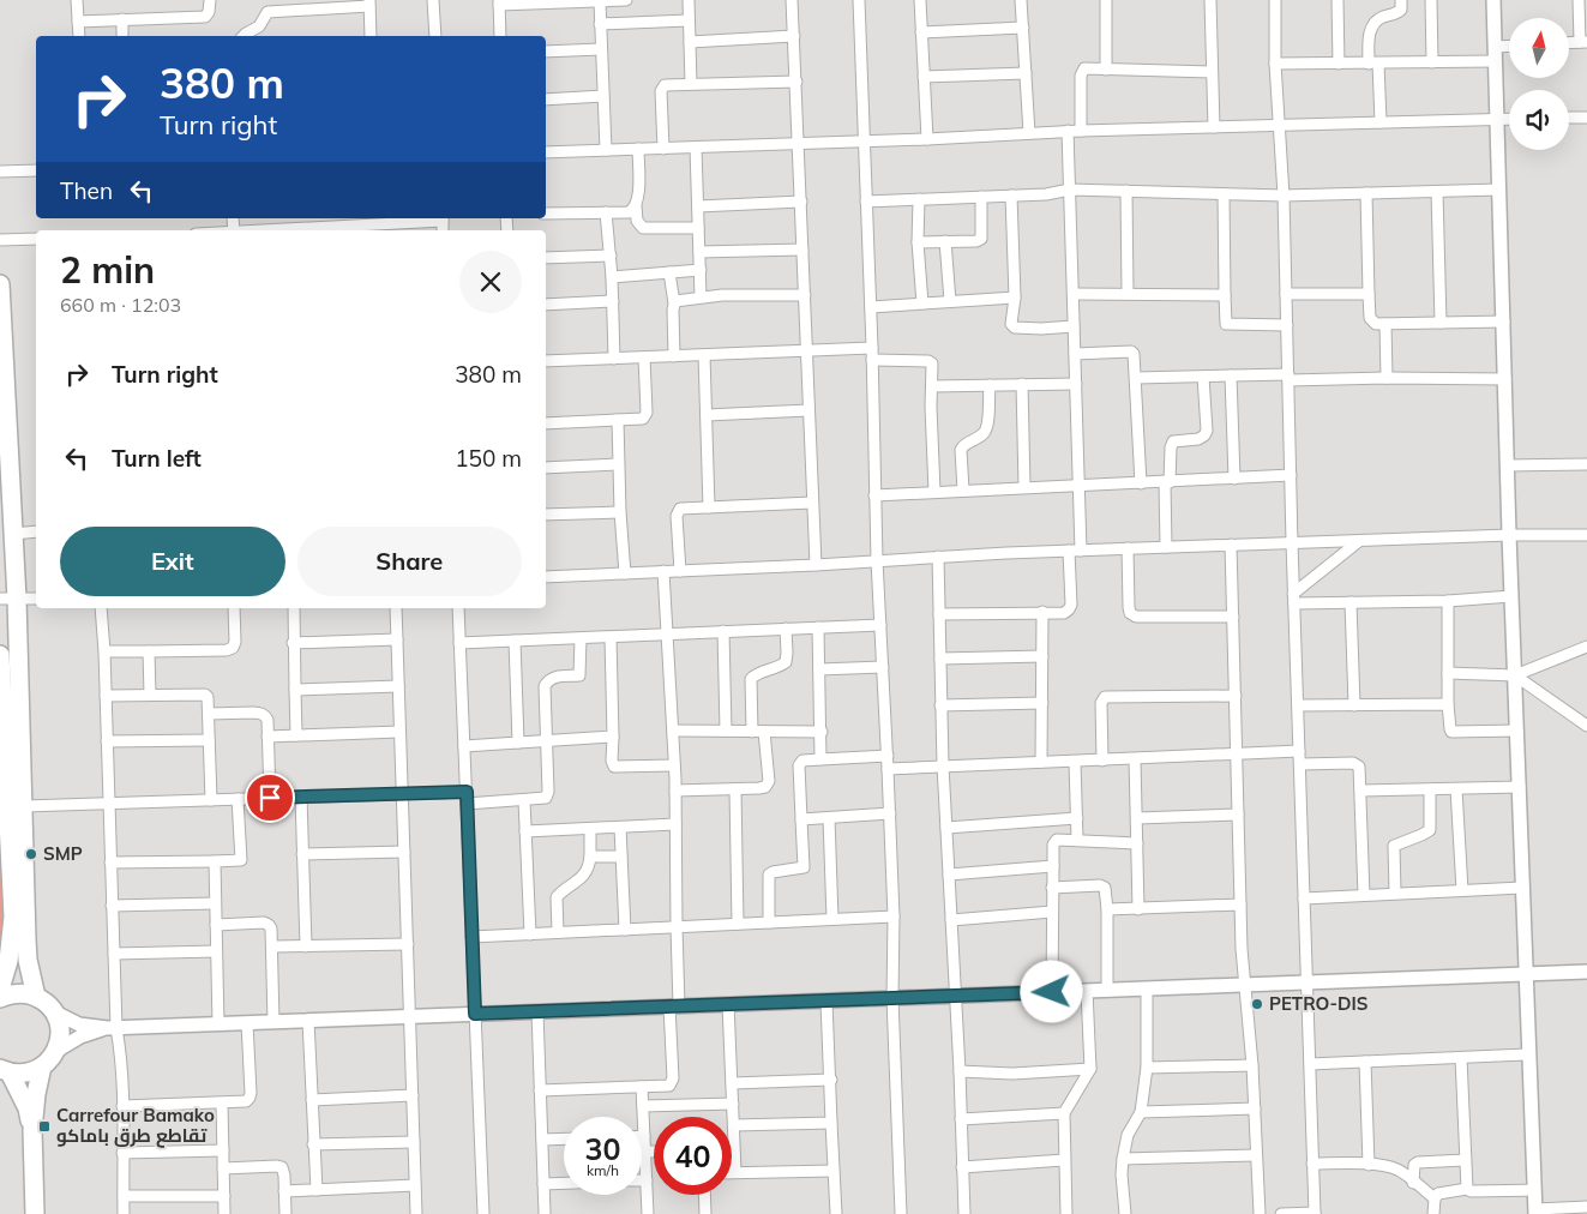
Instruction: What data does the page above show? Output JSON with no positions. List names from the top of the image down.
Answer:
{
  "places": {
    "other": ["SMP", "PETRO-DIS"],
    "transit": ["Carrefour Bamako تقاطع طرق باماكو"]
  },
  "north": "top",
  "page": {
    "turn": ["380 m", "Turn right"],
    "then": "Then",
    "heading": ["2 min", "660 m · 12:03"],
    "list": [
      {
        "name": "Turn right",
        "value": "380 m"
      },
      {
        "name": "Turn left",
        "value": "150 m"
      }
    ],
    "buttons": ["Exit", "Share"],
    "speed": "30 km/h",
    "limit": "40"
  }
}
